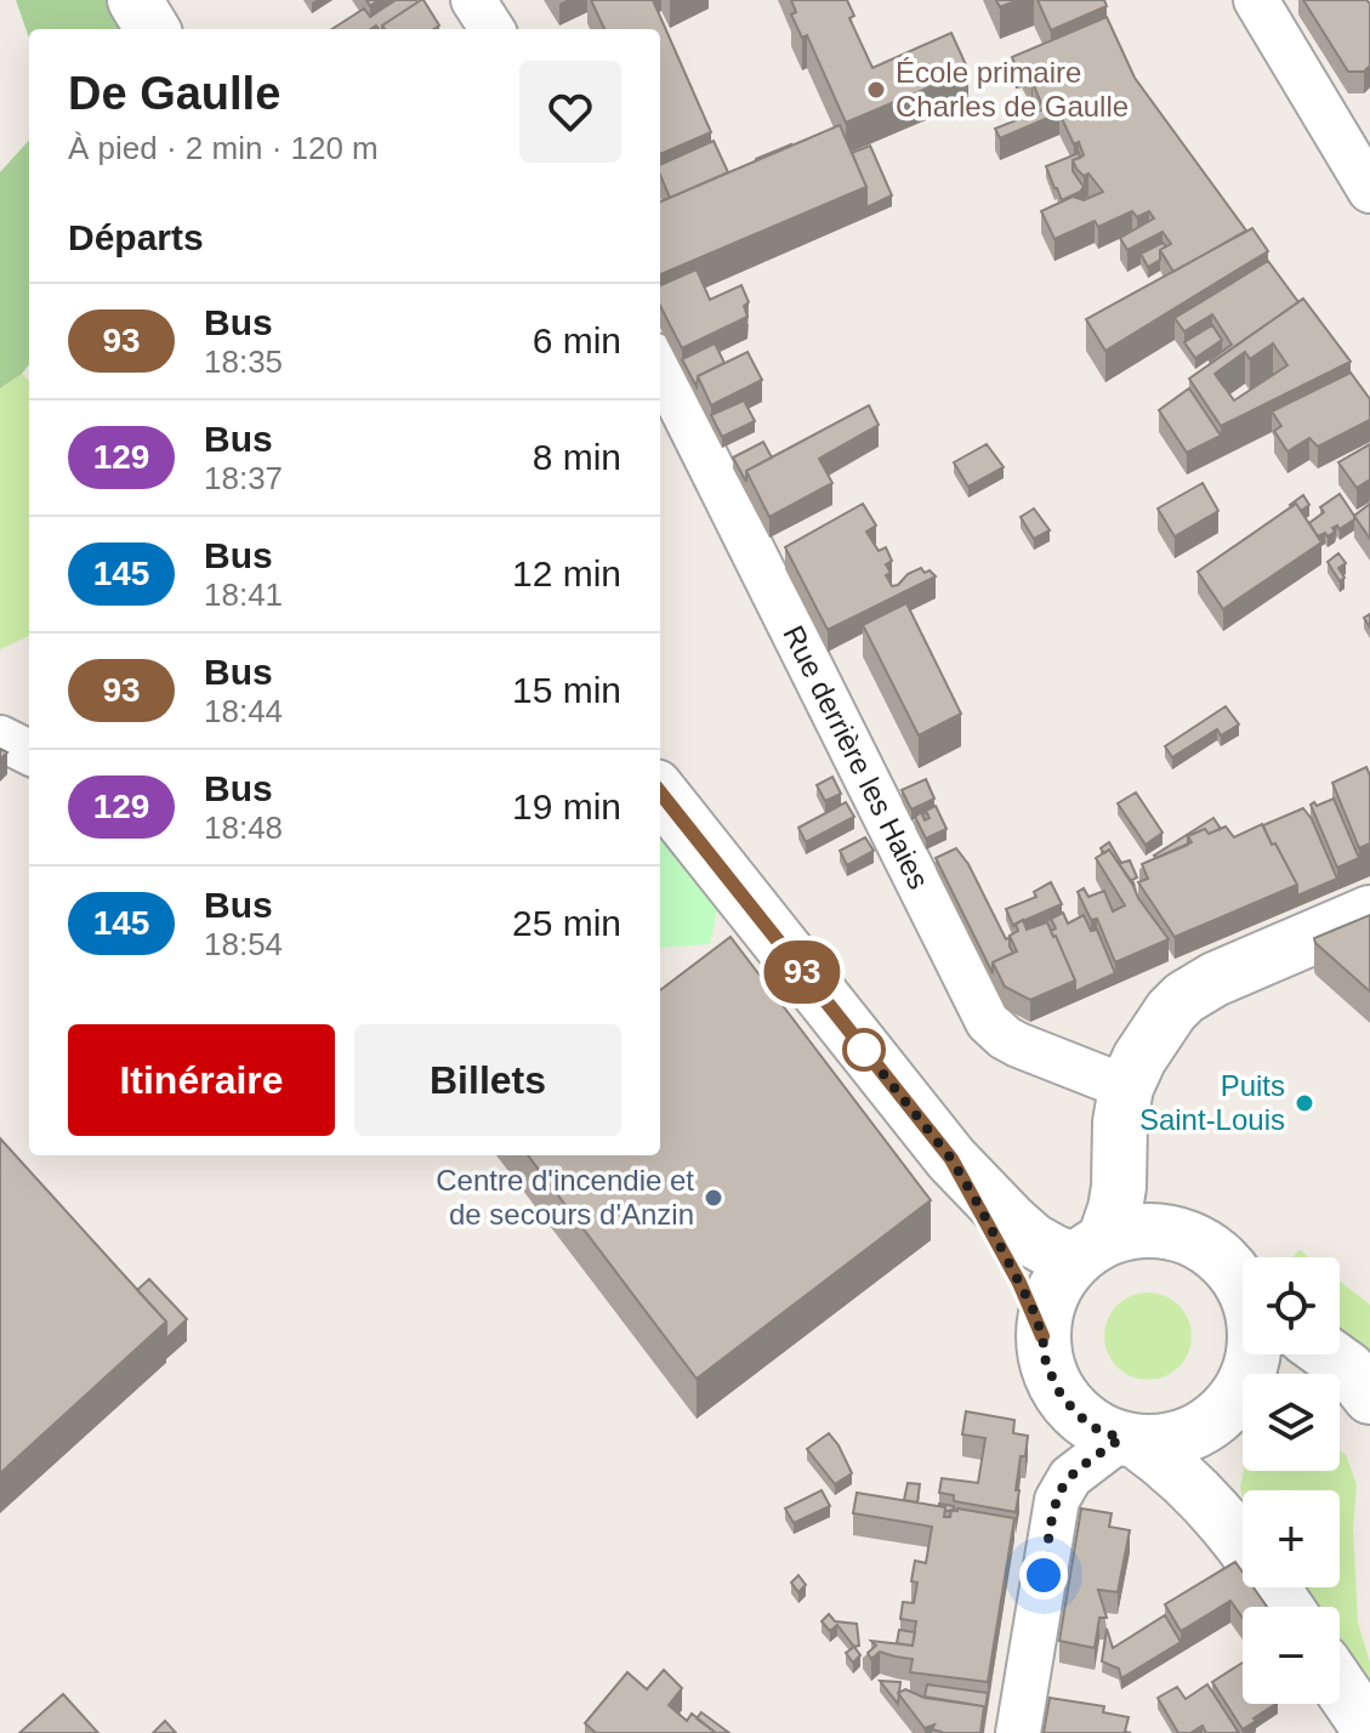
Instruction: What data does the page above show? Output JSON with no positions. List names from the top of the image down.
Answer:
{
  "streets": {
    "street": ["Rue derrière les Haies"]
  },
  "places": ["École primaire Charles de Gaulle", "Puits Saint-Louis", "Centre d'incendie et de secours d'Anzin"],
  "lines": ["bus line 93"],
  "page": {
    "on_map": "93",
    "heading": [
      ["De Gaulle", "À pied · 2 min · 120 m"],
      "Départs"
    ],
    "list": [
      {
        "mark": "93",
        "name": "Bus",
        "note": "18:35",
        "value": "6 min"
      },
      {
        "mark": "129",
        "name": "Bus",
        "note": "18:37",
        "value": "8 min"
      },
      {
        "mark": "145",
        "name": "Bus",
        "note": "18:41",
        "value": "12 min"
      },
      {
        "mark": "93",
        "name": "Bus",
        "note": "18:44",
        "value": "15 min"
      },
      {
        "mark": "129",
        "name": "Bus",
        "note": "18:48",
        "value": "19 min"
      },
      {
        "mark": "145",
        "name": "Bus",
        "note": "18:54",
        "value": "25 min"
      }
    ],
    "buttons": ["Itinéraire", "Billets"],
    "map_buttons": ["+", "−"]
  }
}
